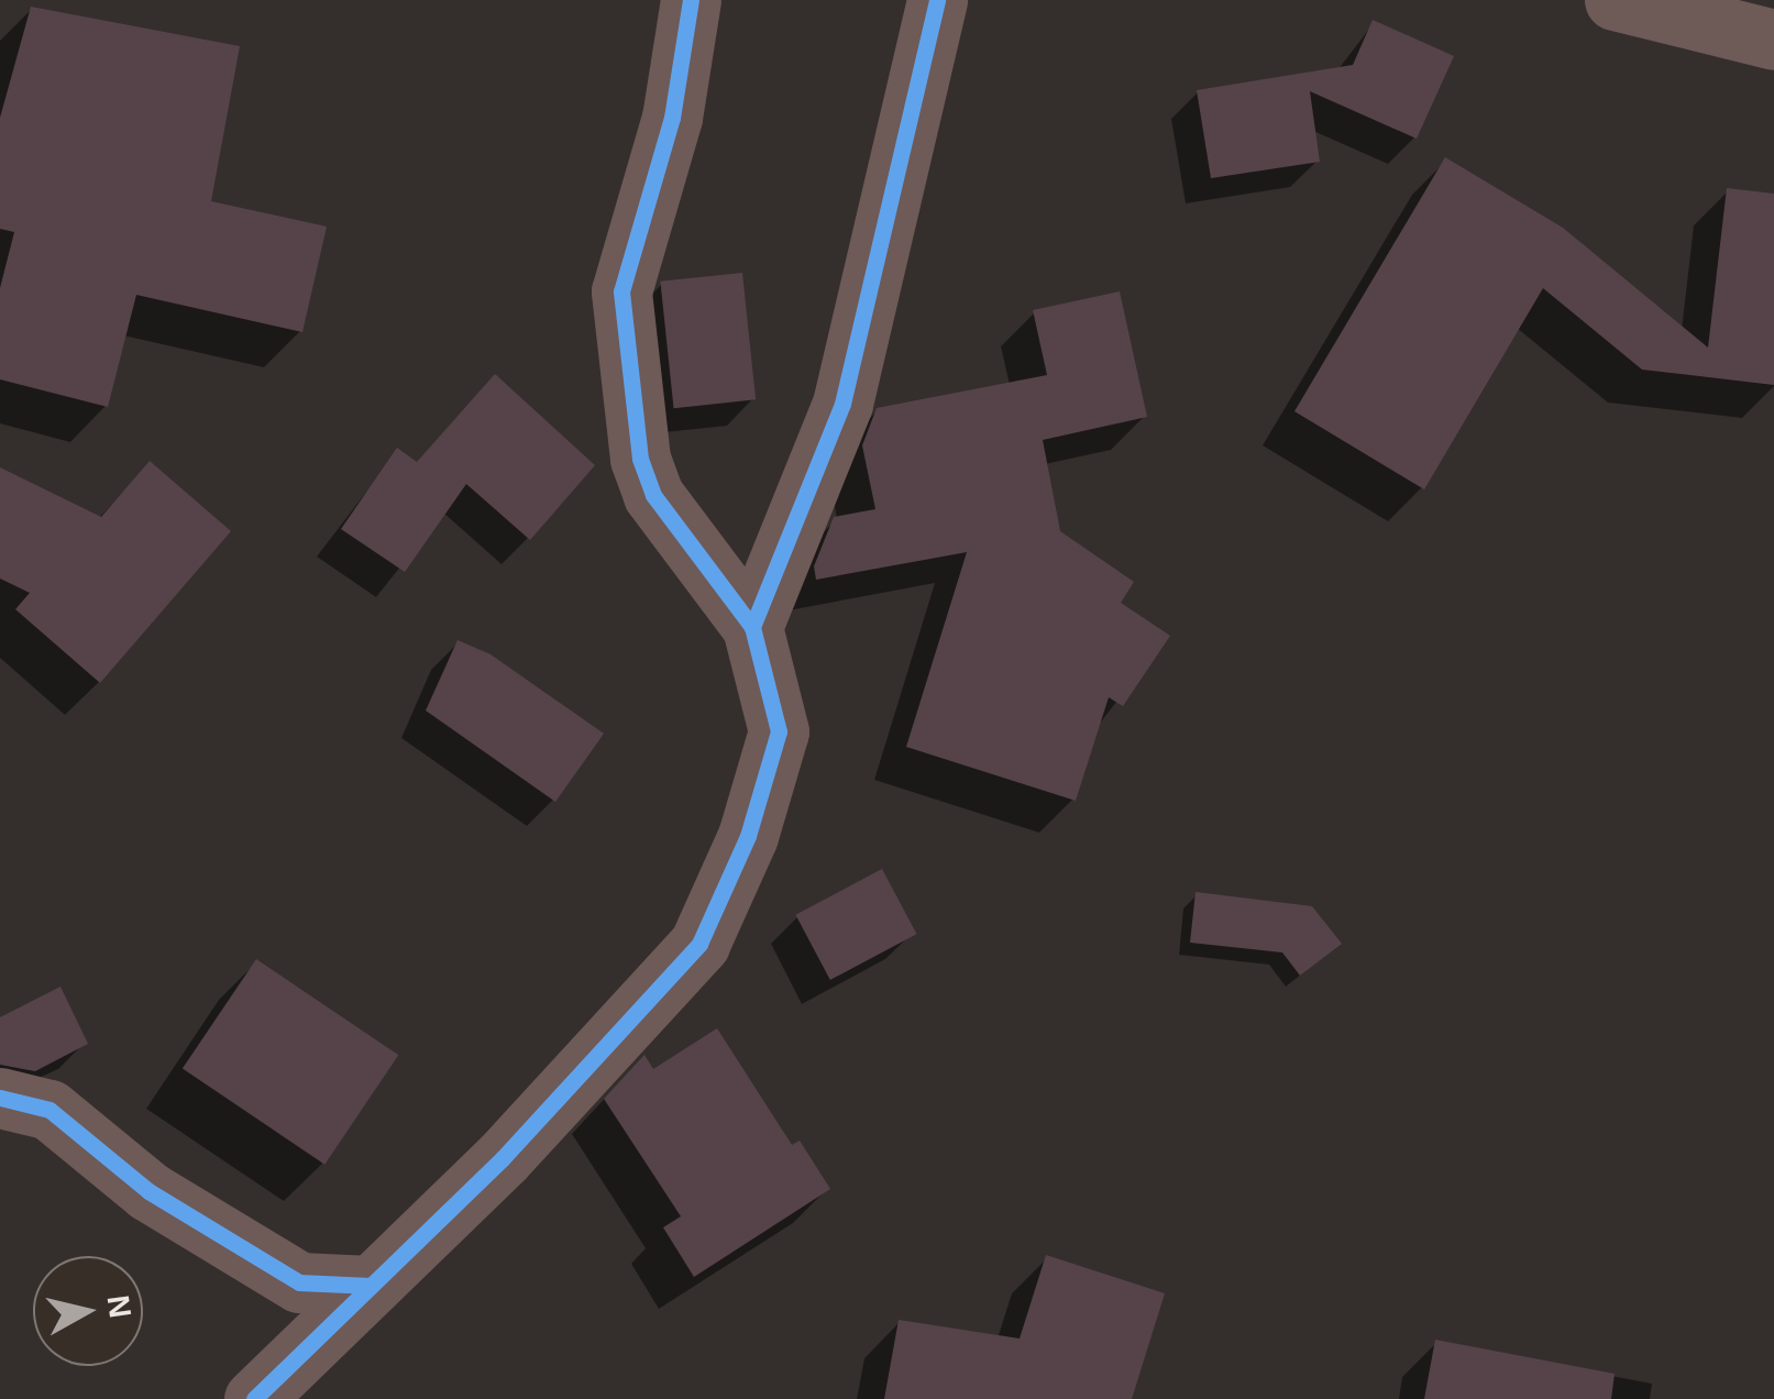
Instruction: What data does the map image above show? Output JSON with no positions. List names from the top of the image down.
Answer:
{
  "north": "right"
}
